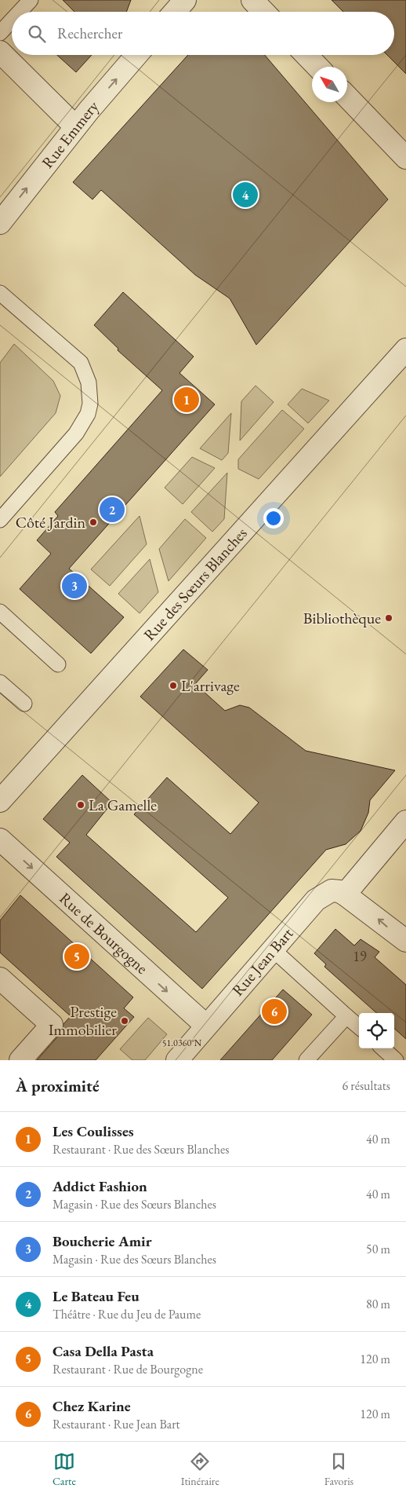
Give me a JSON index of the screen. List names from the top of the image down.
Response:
{
  "streets": {
    "street": [
      "Rue Emmery",
      "Rue des Sœurs Blanches",
      "Rue de Bourgogne",
      "Rue Jean Bart"
    ]
  },
  "crossings": [
    ["Rue de Bourgogne", "Rue Jean Bart"]
  ],
  "one_way": ["Rue Emmery", "Rue de Bourgogne"],
  "places": [
    "Côté Jardin",
    "Bibliothèque",
    "L'arrivage",
    "La Gamelle",
    "Prestige Immobilier"
  ],
  "house_numbers": ["19"],
  "north": "top left",
  "page": {
    "search": "Rechercher",
    "pins": [
      "4",
      "1",
      "2",
      "3",
      "5",
      "6"
    ],
    "heading": ["À proximité", "6 résultats"],
    "list": [
      {
        "mark": "1",
        "name": "Les Coulisses",
        "note": "Restaurant · Rue des Sœurs Blanches",
        "value": "40 m"
      },
      {
        "mark": "2",
        "name": "Addict Fashion",
        "note": "Magasin · Rue des Sœurs Blanches",
        "value": "40 m"
      },
      {
        "mark": "3",
        "name": "Boucherie Amir",
        "note": "Magasin · Rue des Sœurs Blanches",
        "value": "50 m"
      },
      {
        "mark": "4",
        "name": "Le Bateau Feu",
        "note": "Théâtre · Rue du Jeu de Paume",
        "value": "80 m"
      },
      {
        "mark": "5",
        "name": "Casa Della Pasta",
        "note": "Restaurant · Rue de Bourgogne",
        "value": "120 m"
      },
      {
        "mark": "6",
        "name": "Chez Karine",
        "note": "Restaurant · Rue Jean Bart",
        "value": "120 m"
      }
    ],
    "nav": ["Carte", "Itinéraire", "Favoris"]
  },
  "coordinates": ["51.0360°N"]
}
